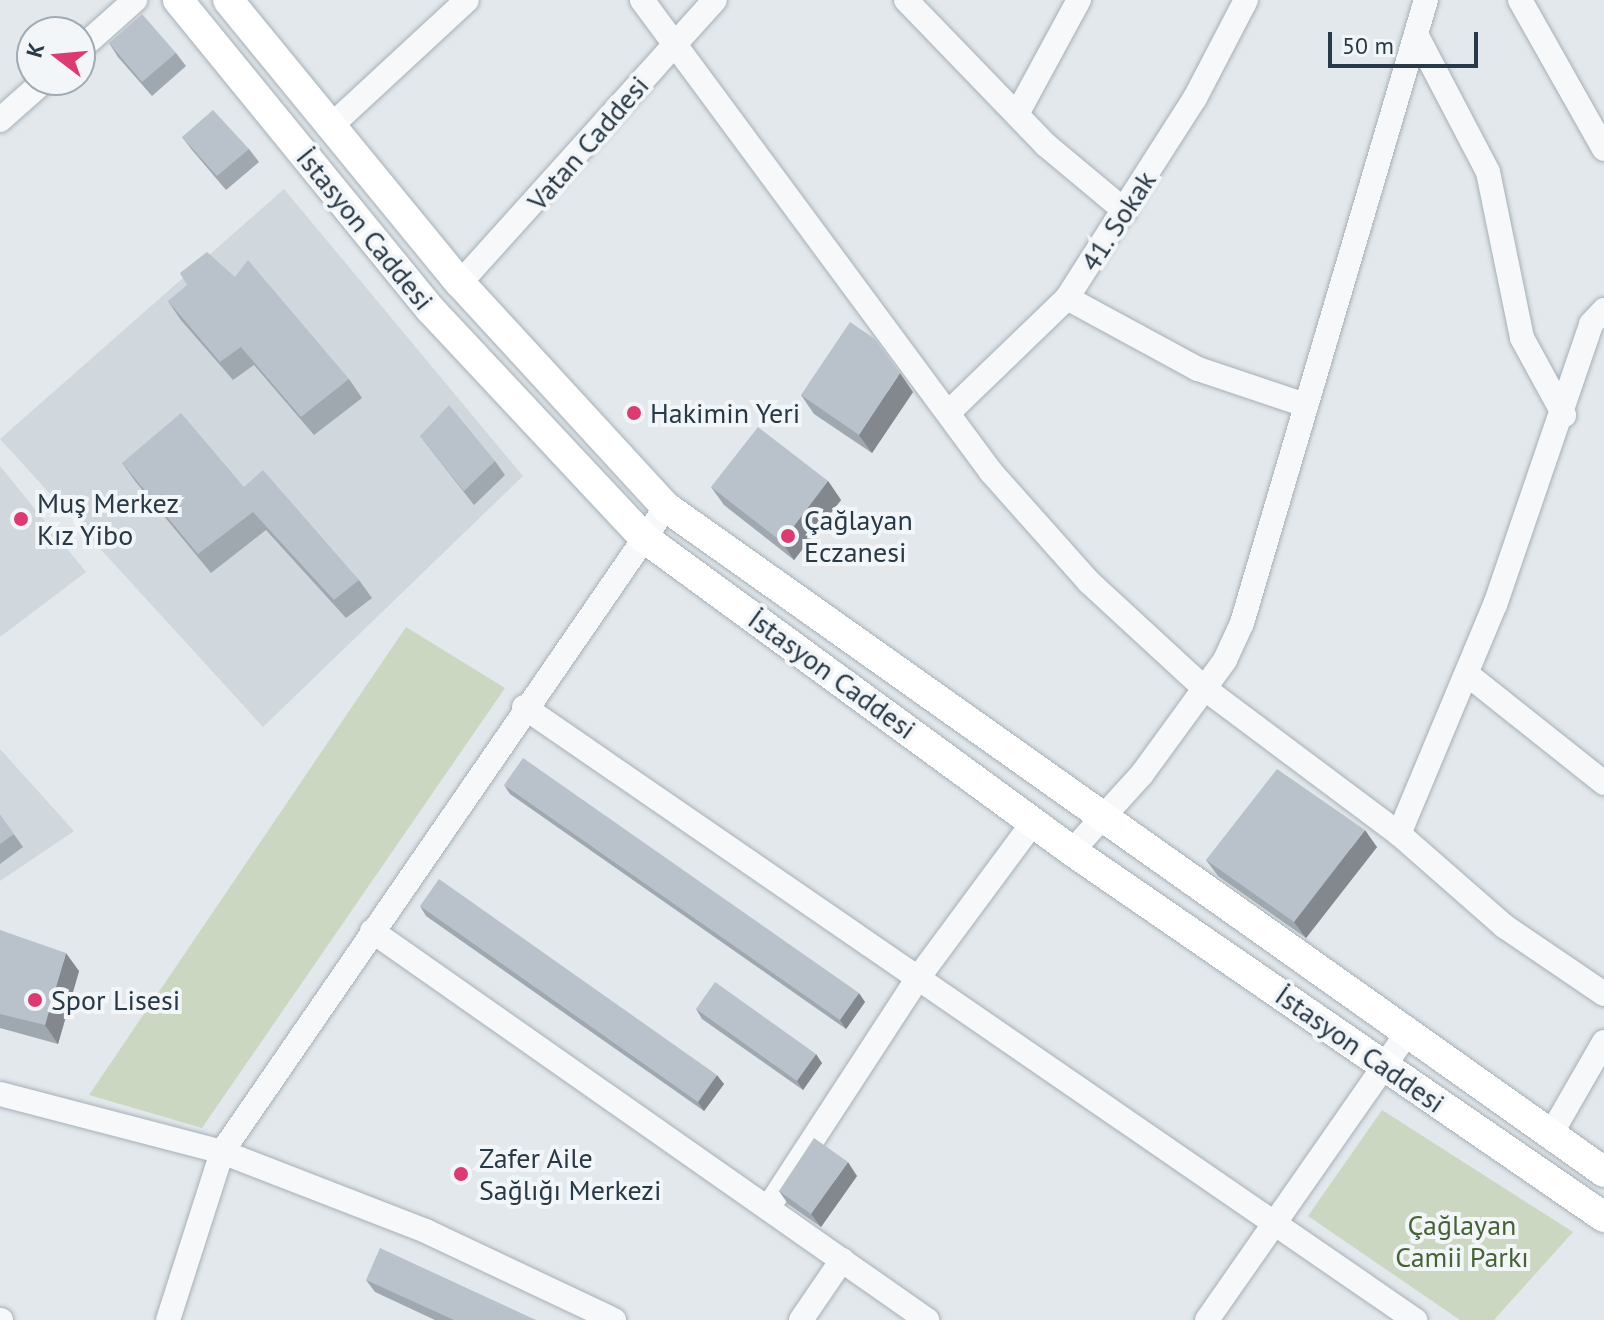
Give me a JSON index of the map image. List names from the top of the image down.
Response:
{
  "streets": {
    "main road": ["İstasyon Caddesi"],
    "street": ["Vatan Caddesi", "41. Sokak"]
  },
  "crossings": [
    ["Vatan Caddesi", "İstasyon Caddesi"]
  ],
  "parks": ["Çağlayan Camii Parkı"],
  "places": [
    "Hakimin Yeri",
    "Muş Merkez Kız Yibo",
    "Çağlayan Eczanesi",
    "Spor Lisesi",
    "Zafer Aile Sağlığı Merkezi"
  ],
  "scale_bar": "50 m",
  "north": "left"
}
